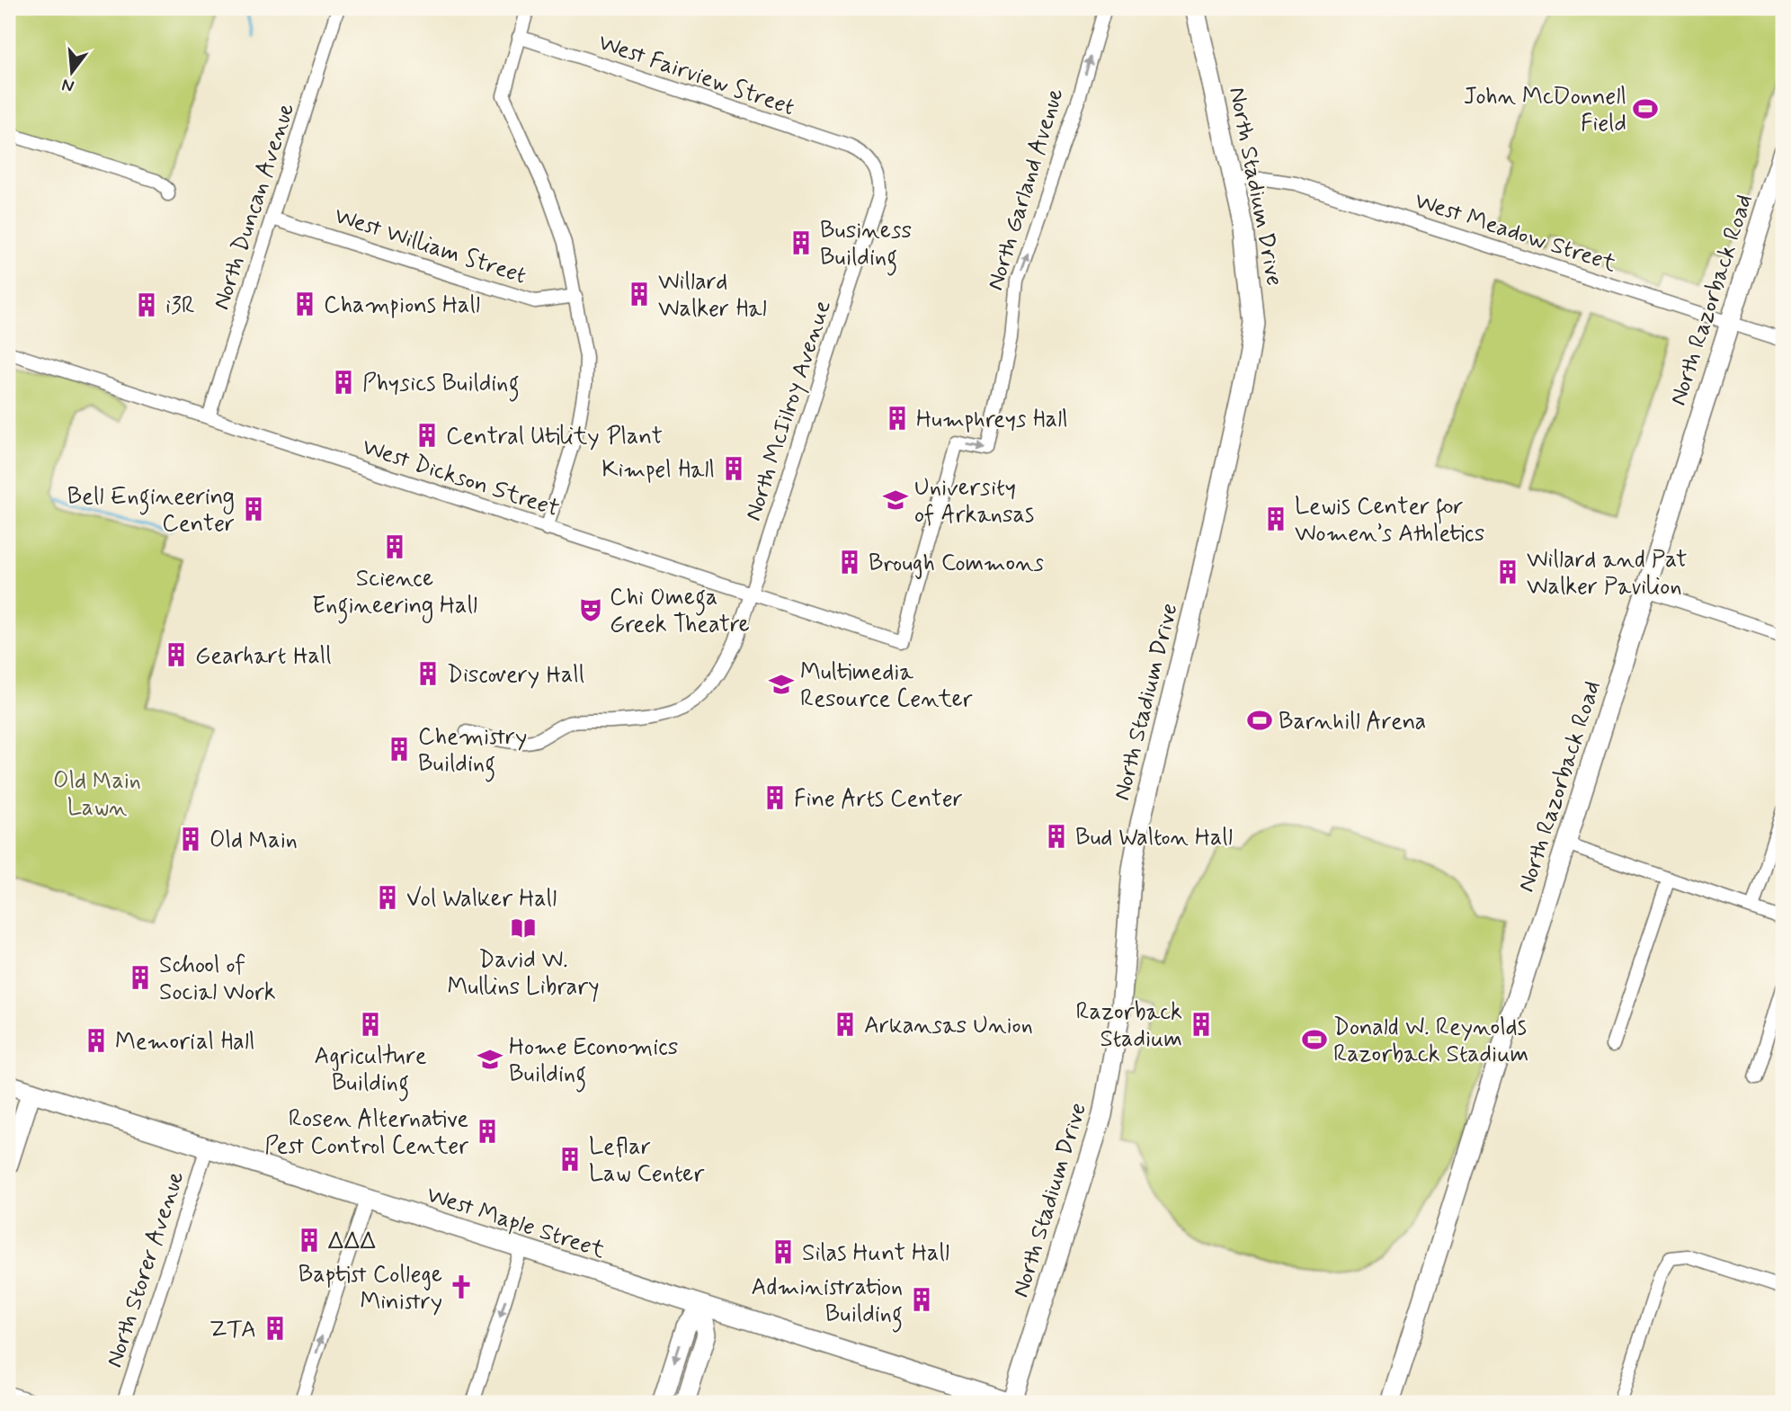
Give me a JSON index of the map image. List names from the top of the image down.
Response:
{
  "streets": {
    "street": [
      "West Fairview Street",
      "North Stadium Drive",
      "North Garland Avenue",
      "North Duncan Avenue",
      "West Meadow Street",
      "West William Street",
      "North Razorback Road",
      "North McIilroy Avenue",
      "West Dickson Street",
      "West Maple Street",
      "North Storer Avenue"
    ]
  },
  "crossings": [
    ["West Fairview Street", "North McIilroy Avenue"],
    ["North Stadium Drive", "West Meadow Street"],
    ["North Stadium Drive", "West Maple Street"],
    ["North Garland Avenue", "West Dickson Street"],
    ["North Duncan Avenue", "West William Street"],
    ["North Duncan Avenue", "West Dickson Street"],
    ["West Meadow Street", "North Razorback Road"],
    ["North McIilroy Avenue", "West Dickson Street"],
    ["West Maple Street", "North Storer Avenue"]
  ],
  "one_way": ["North Garland Avenue"],
  "parks": ["Old Main Lawn"],
  "places": {
    "sports": ["John McDonnell Field", "Barnhill Arena", "Donald W. Reynolds Razorback Stadium"],
    "building": [
      "Business Building",
      "Willard Walker Hal",
      "Champions Hall",
      "i3R",
      "Physics Building",
      "Humphreys Hall",
      "Central Utility Plant",
      "Kimpel Hall",
      "Bell Engineering Center",
      "Lewis Center for Women’s Athletics",
      "Science Engineering Hall",
      "Brough Commons",
      "Willard and Pat Walker Pavilion",
      "Gearhart Hall",
      "Discovery Hall",
      "Chemistry Building",
      "Fine Arts Center",
      "Bud Walton Hall",
      "Old Main",
      "Vol Walker Hall",
      "School of Social Work",
      "Agriculture Building",
      "Arkansas Union",
      "Razorback Stadium",
      "Memorial Hall",
      "Rosen Alternative Pest Control Center",
      "Leflar Law Center",
      "ΔΔΔ",
      "Silas Hunt Hall",
      "Administration Building",
      "ΖΤΑ"
    ],
    "school or university": ["University of Arkansas", "Multimedia Resource Center", "Home Economics Building"],
    "theatre": ["Chi Omega Greek Theatre"],
    "library": ["David W. Mullins Library"],
    "church": ["Baptist College Ministry"]
  },
  "north": "bottom"
}
